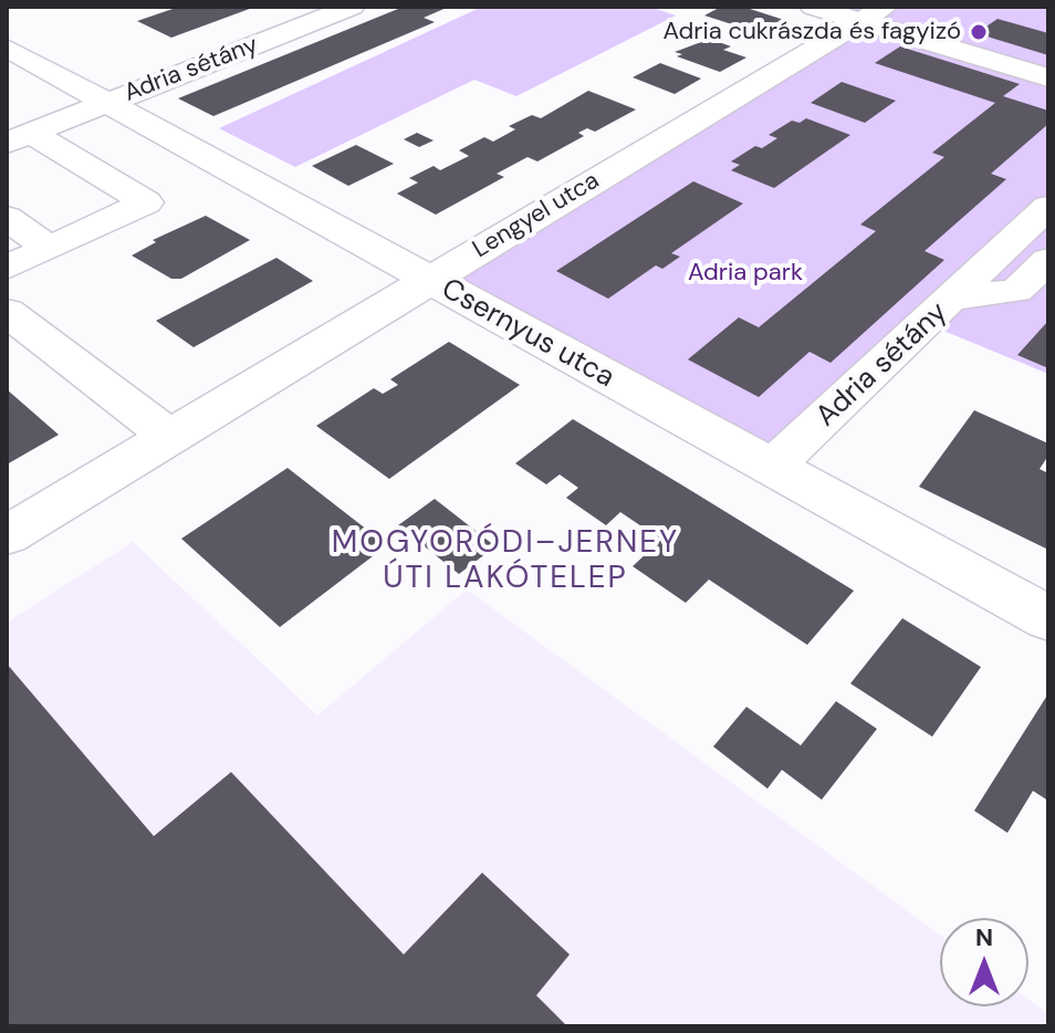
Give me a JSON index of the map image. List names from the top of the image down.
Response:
{
  "streets": {
    "street": ["Adria sétány", "Lengyel utca", "Csernyus utca"]
  },
  "crossings": [
    ["Adria sétány", "Csernyus utca"],
    ["Lengyel utca", "Csernyus utca"]
  ],
  "districts": ["MOGYORÓDI–JERNEY ÚTI LAKÓTELEP"],
  "parks": ["Adria park"],
  "places": ["Adria cukrászda és fagyizó"],
  "north": "top"
}
